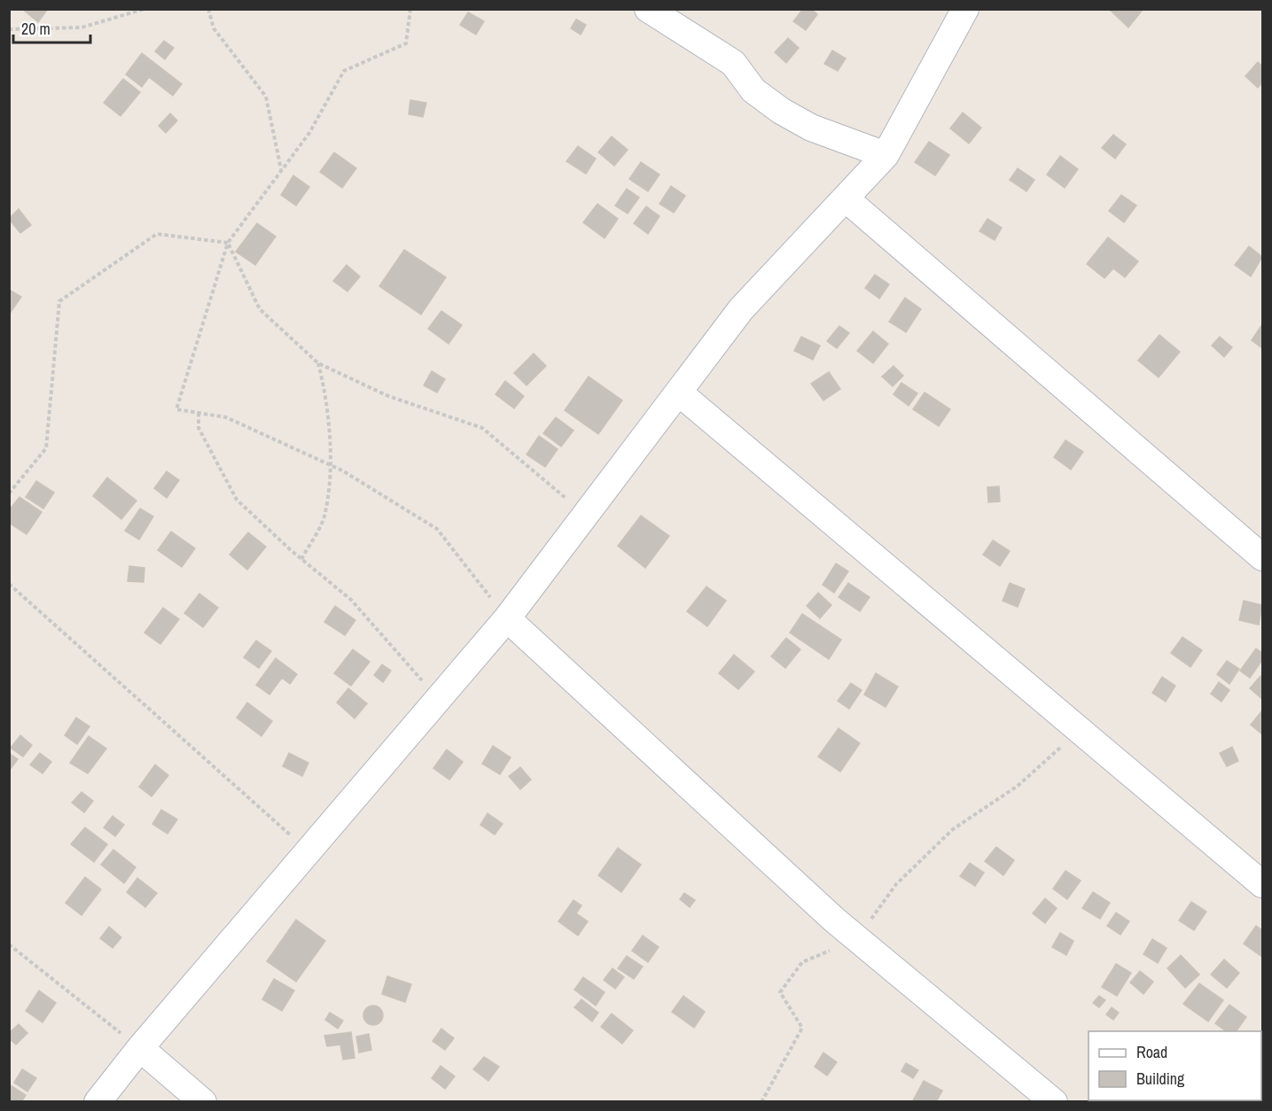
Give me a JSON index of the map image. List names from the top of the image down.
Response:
{
  "legend": ["Road", "Building"],
  "scale_bar": "20 m"
}
